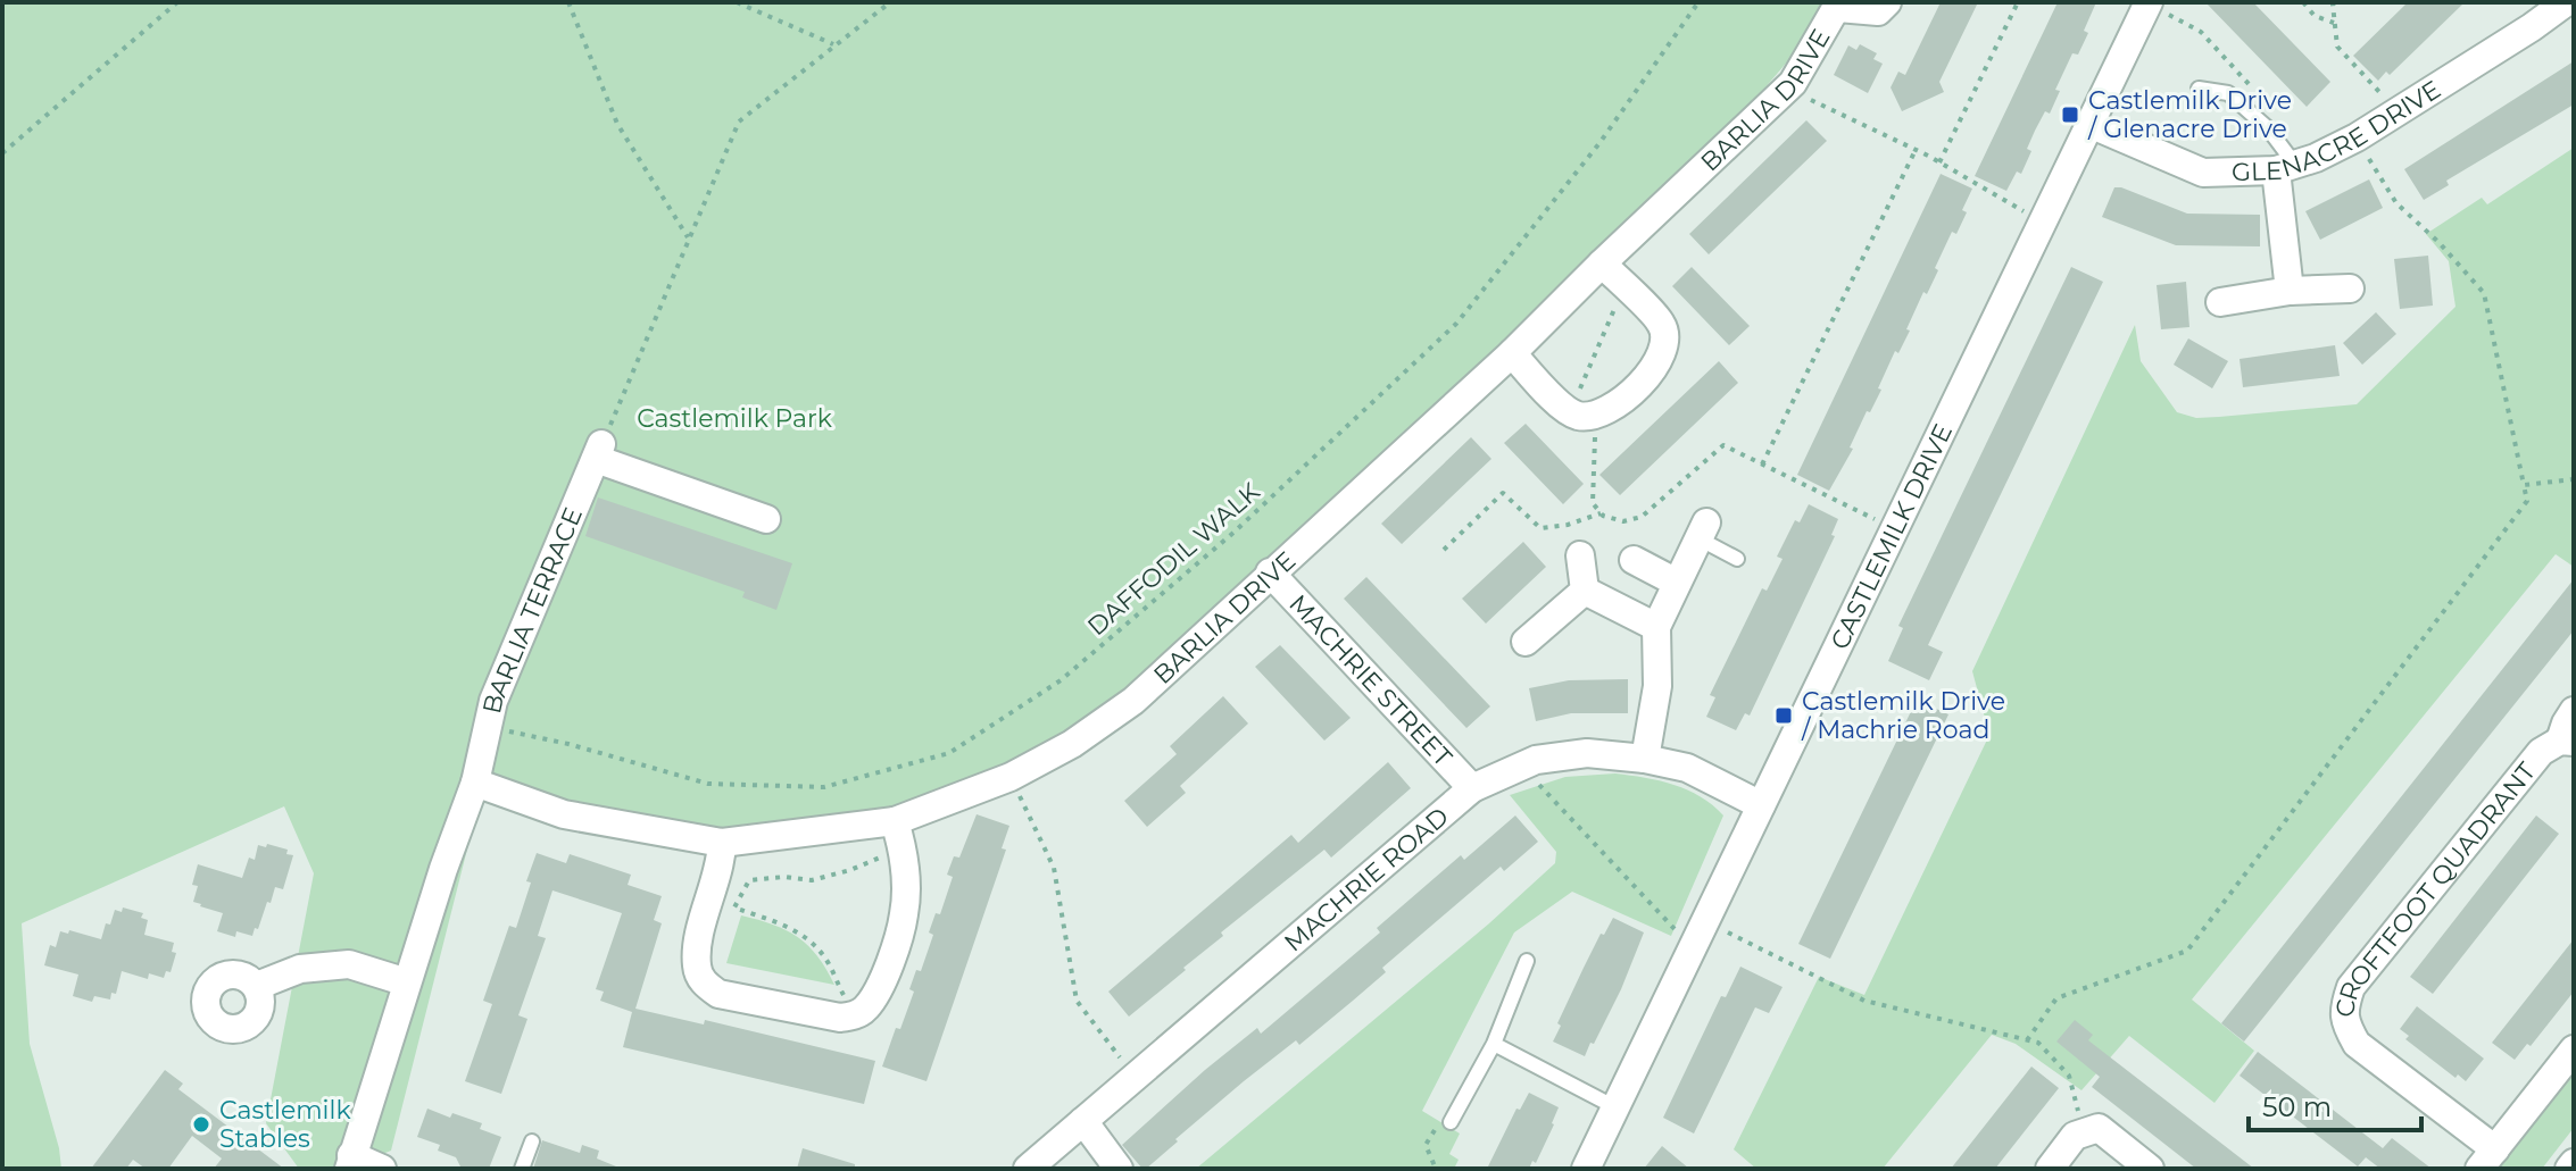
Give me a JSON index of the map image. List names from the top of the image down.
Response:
{
  "streets": {
    "street": [
      "BARLIA DRIVE",
      "GLENACRE DRIVE",
      "CASTLEMILK DRIVE",
      "BARLIA TERRACE",
      "MACHRIE STREET",
      "MACHRIE ROAD",
      "CROFTFOOT QUADRANT"
    ],
    "path": ["DAFFODIL WALK"]
  },
  "crossings": [
    ["BARLIA DRIVE", "BARLIA TERRACE"],
    ["BARLIA DRIVE", "MACHRIE STREET"],
    ["GLENACRE DRIVE", "CASTLEMILK DRIVE"],
    ["CASTLEMILK DRIVE", "MACHRIE ROAD"],
    ["DAFFODIL WALK", "BARLIA TERRACE"],
    ["MACHRIE STREET", "MACHRIE ROAD"]
  ],
  "parks": ["Castlemilk Park"],
  "places": {
    "transit": ["Castlemilk Drive / Glenacre Drive", "Castlemilk Drive / Machrie Road"],
    "other": ["Castlemilk Stables"]
  },
  "scale_bar": "50 m"
}
